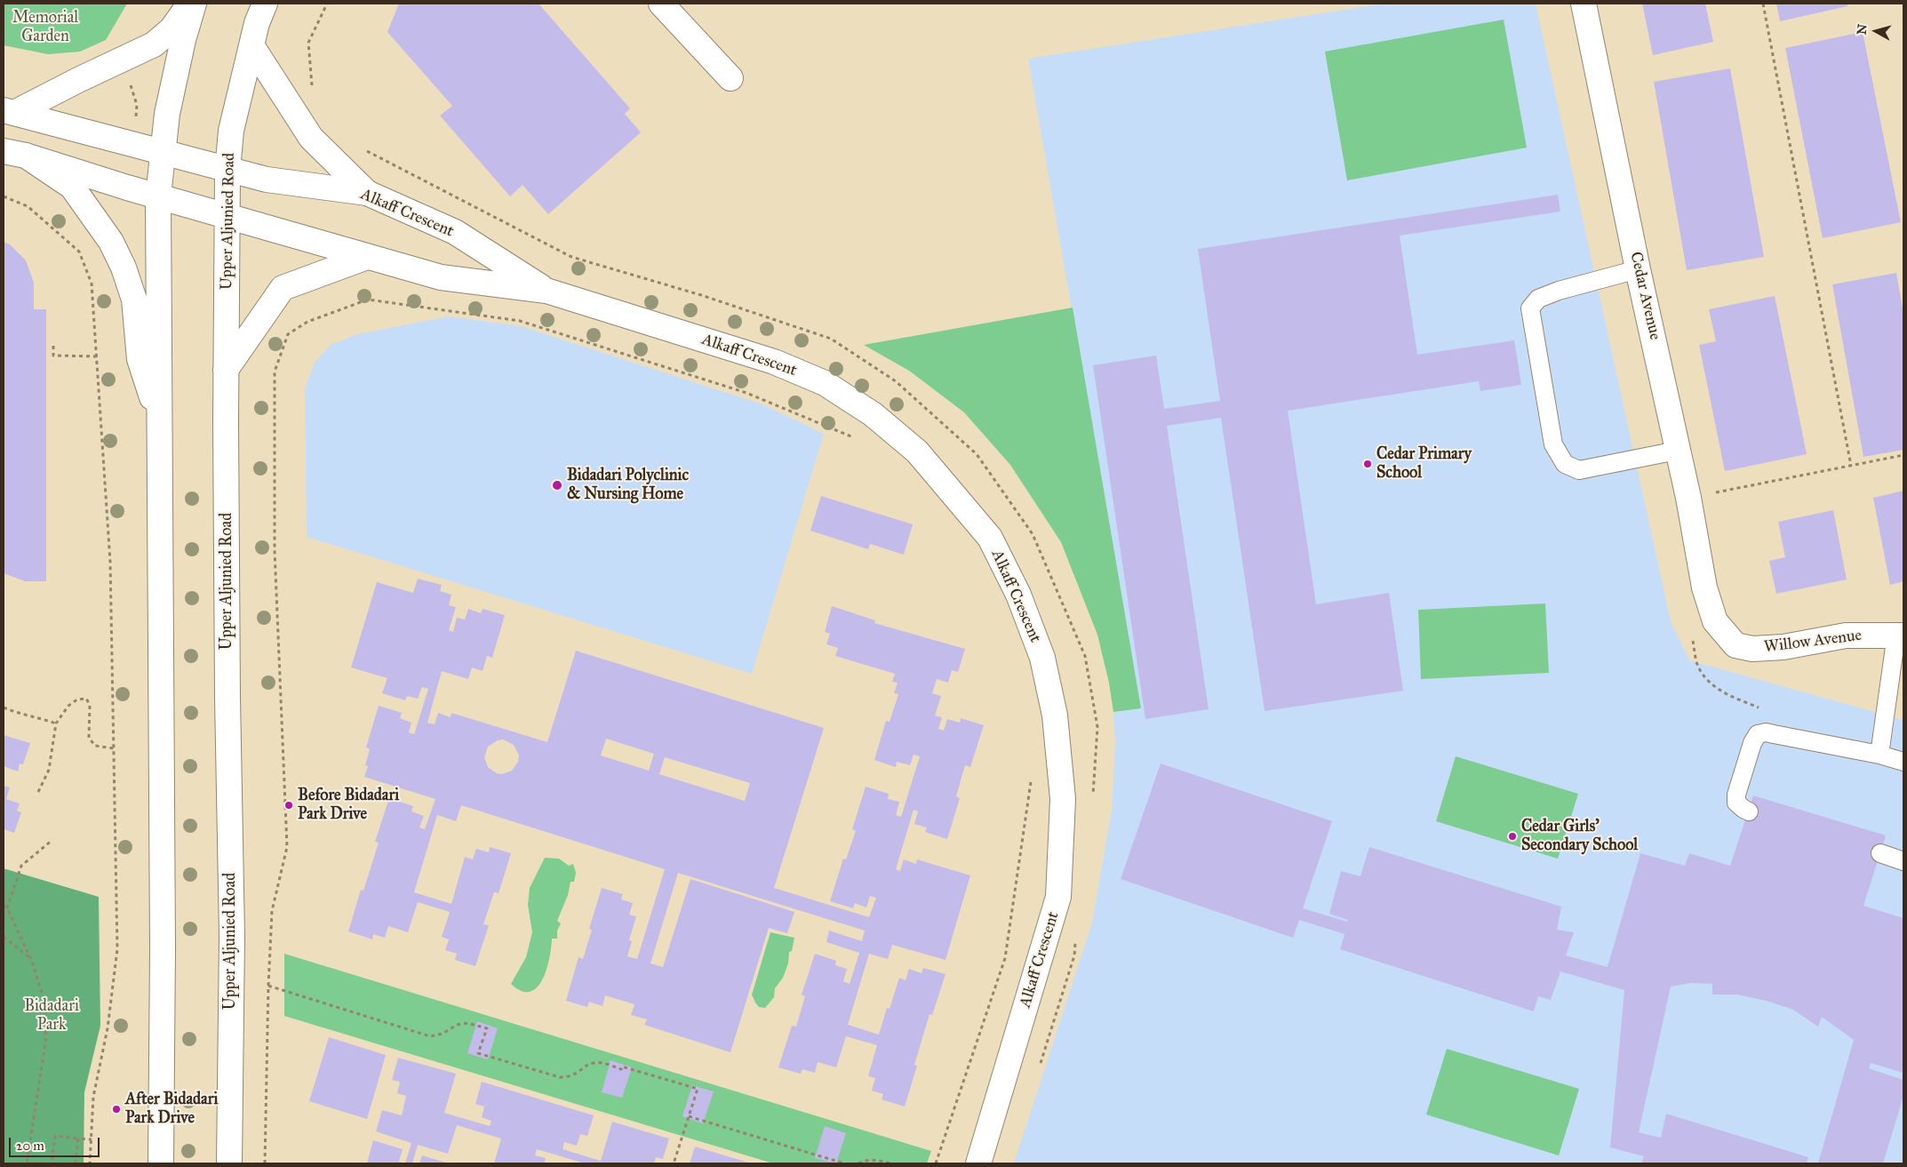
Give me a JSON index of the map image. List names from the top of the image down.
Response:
{
  "streets": {
    "main road": [
      "Alkaff Crescent",
      "Upper Aljunied Road",
      "Cedar Avenue",
      "Willow Avenue"
    ]
  },
  "crossings": [
    ["Alkaff Crescent", "Upper Aljunied Road"],
    ["Cedar Avenue", "Willow Avenue"]
  ],
  "parks": ["Memorial Garden", "Bidadari Park"],
  "places": [
    "Cedar Primary School",
    "Bidadari Polyclinic & Nursing Home",
    "Before Bidadari Park Drive",
    "Cedar Girls' Secondary School",
    "After Bidadari Park Drive"
  ],
  "scale_bar": "20 m",
  "north": "left"
}
